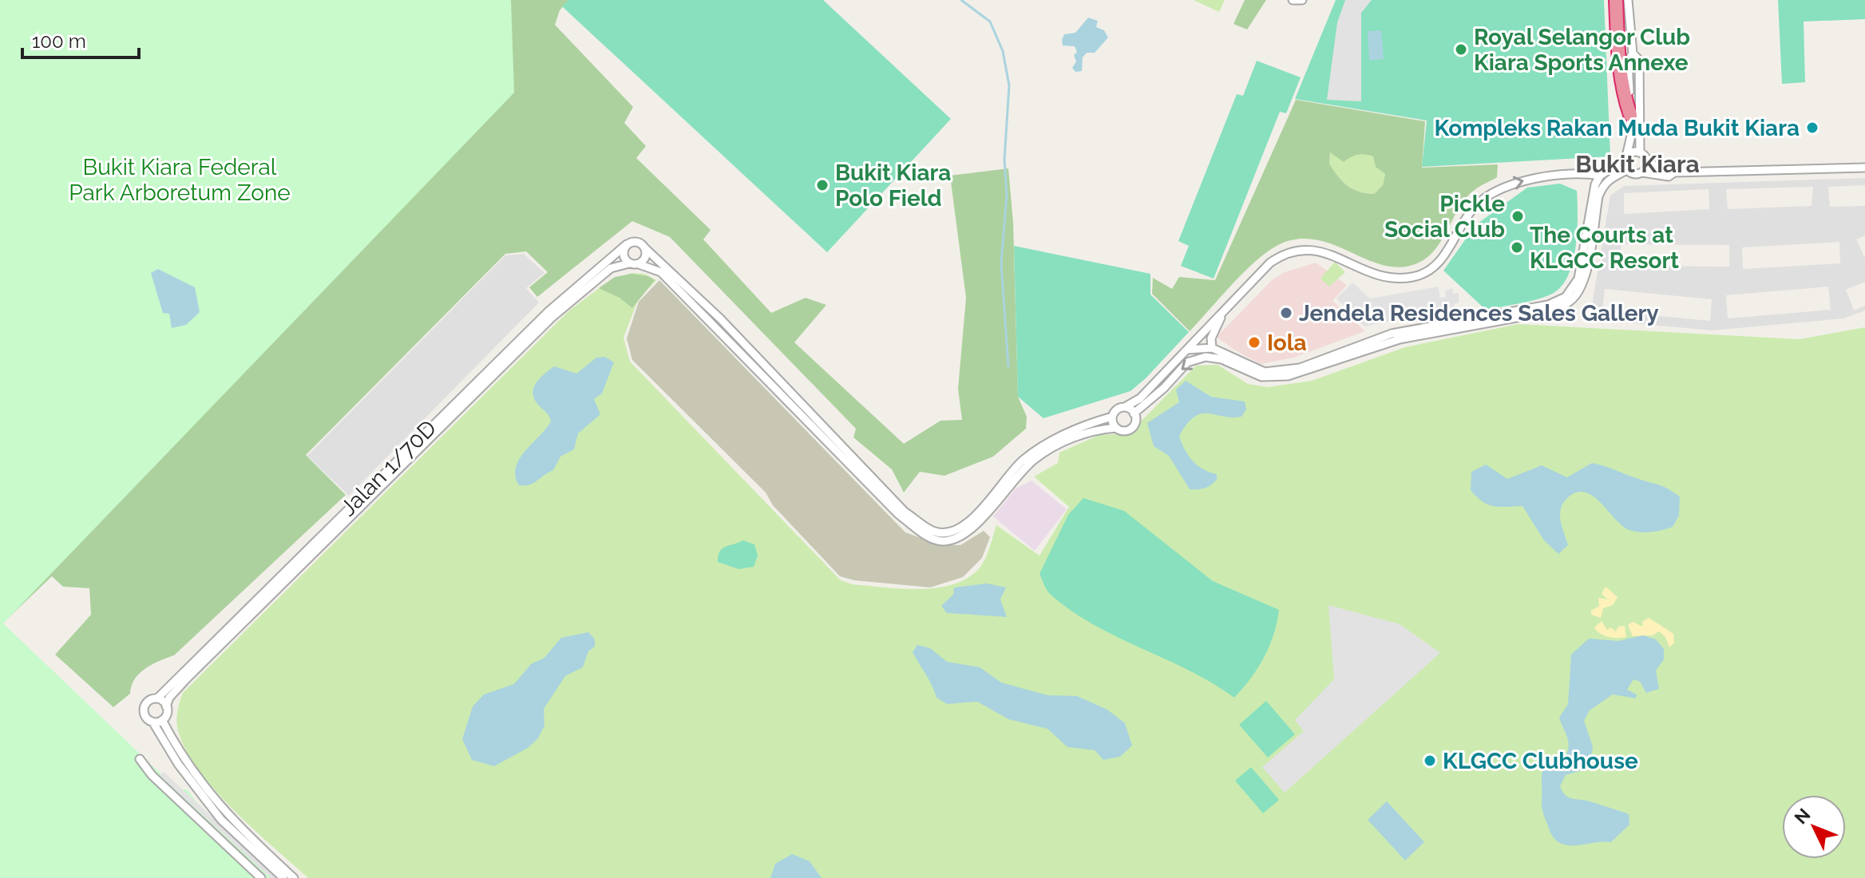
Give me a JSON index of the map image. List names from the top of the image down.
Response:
{
  "streets": {
    "street": ["Jalan 1/70D"]
  },
  "districts": ["Bukit Kiara"],
  "parks": ["Bukit Kiara Federal Park Arboretum Zone"],
  "places": [
    "Royal Selangor Club Kiara Sports Annexe",
    "Kompleks Rakan Muda Bukit Kiara",
    "Bukit Kiara Polo Field",
    "Pickle Social Club",
    "The Courts at KLGCC Resort",
    "Jendela Residences Sales Gallery",
    "Iola",
    "KLGCC Clubhouse"
  ],
  "scale_bar": "100 m",
  "north": "top left"
}
